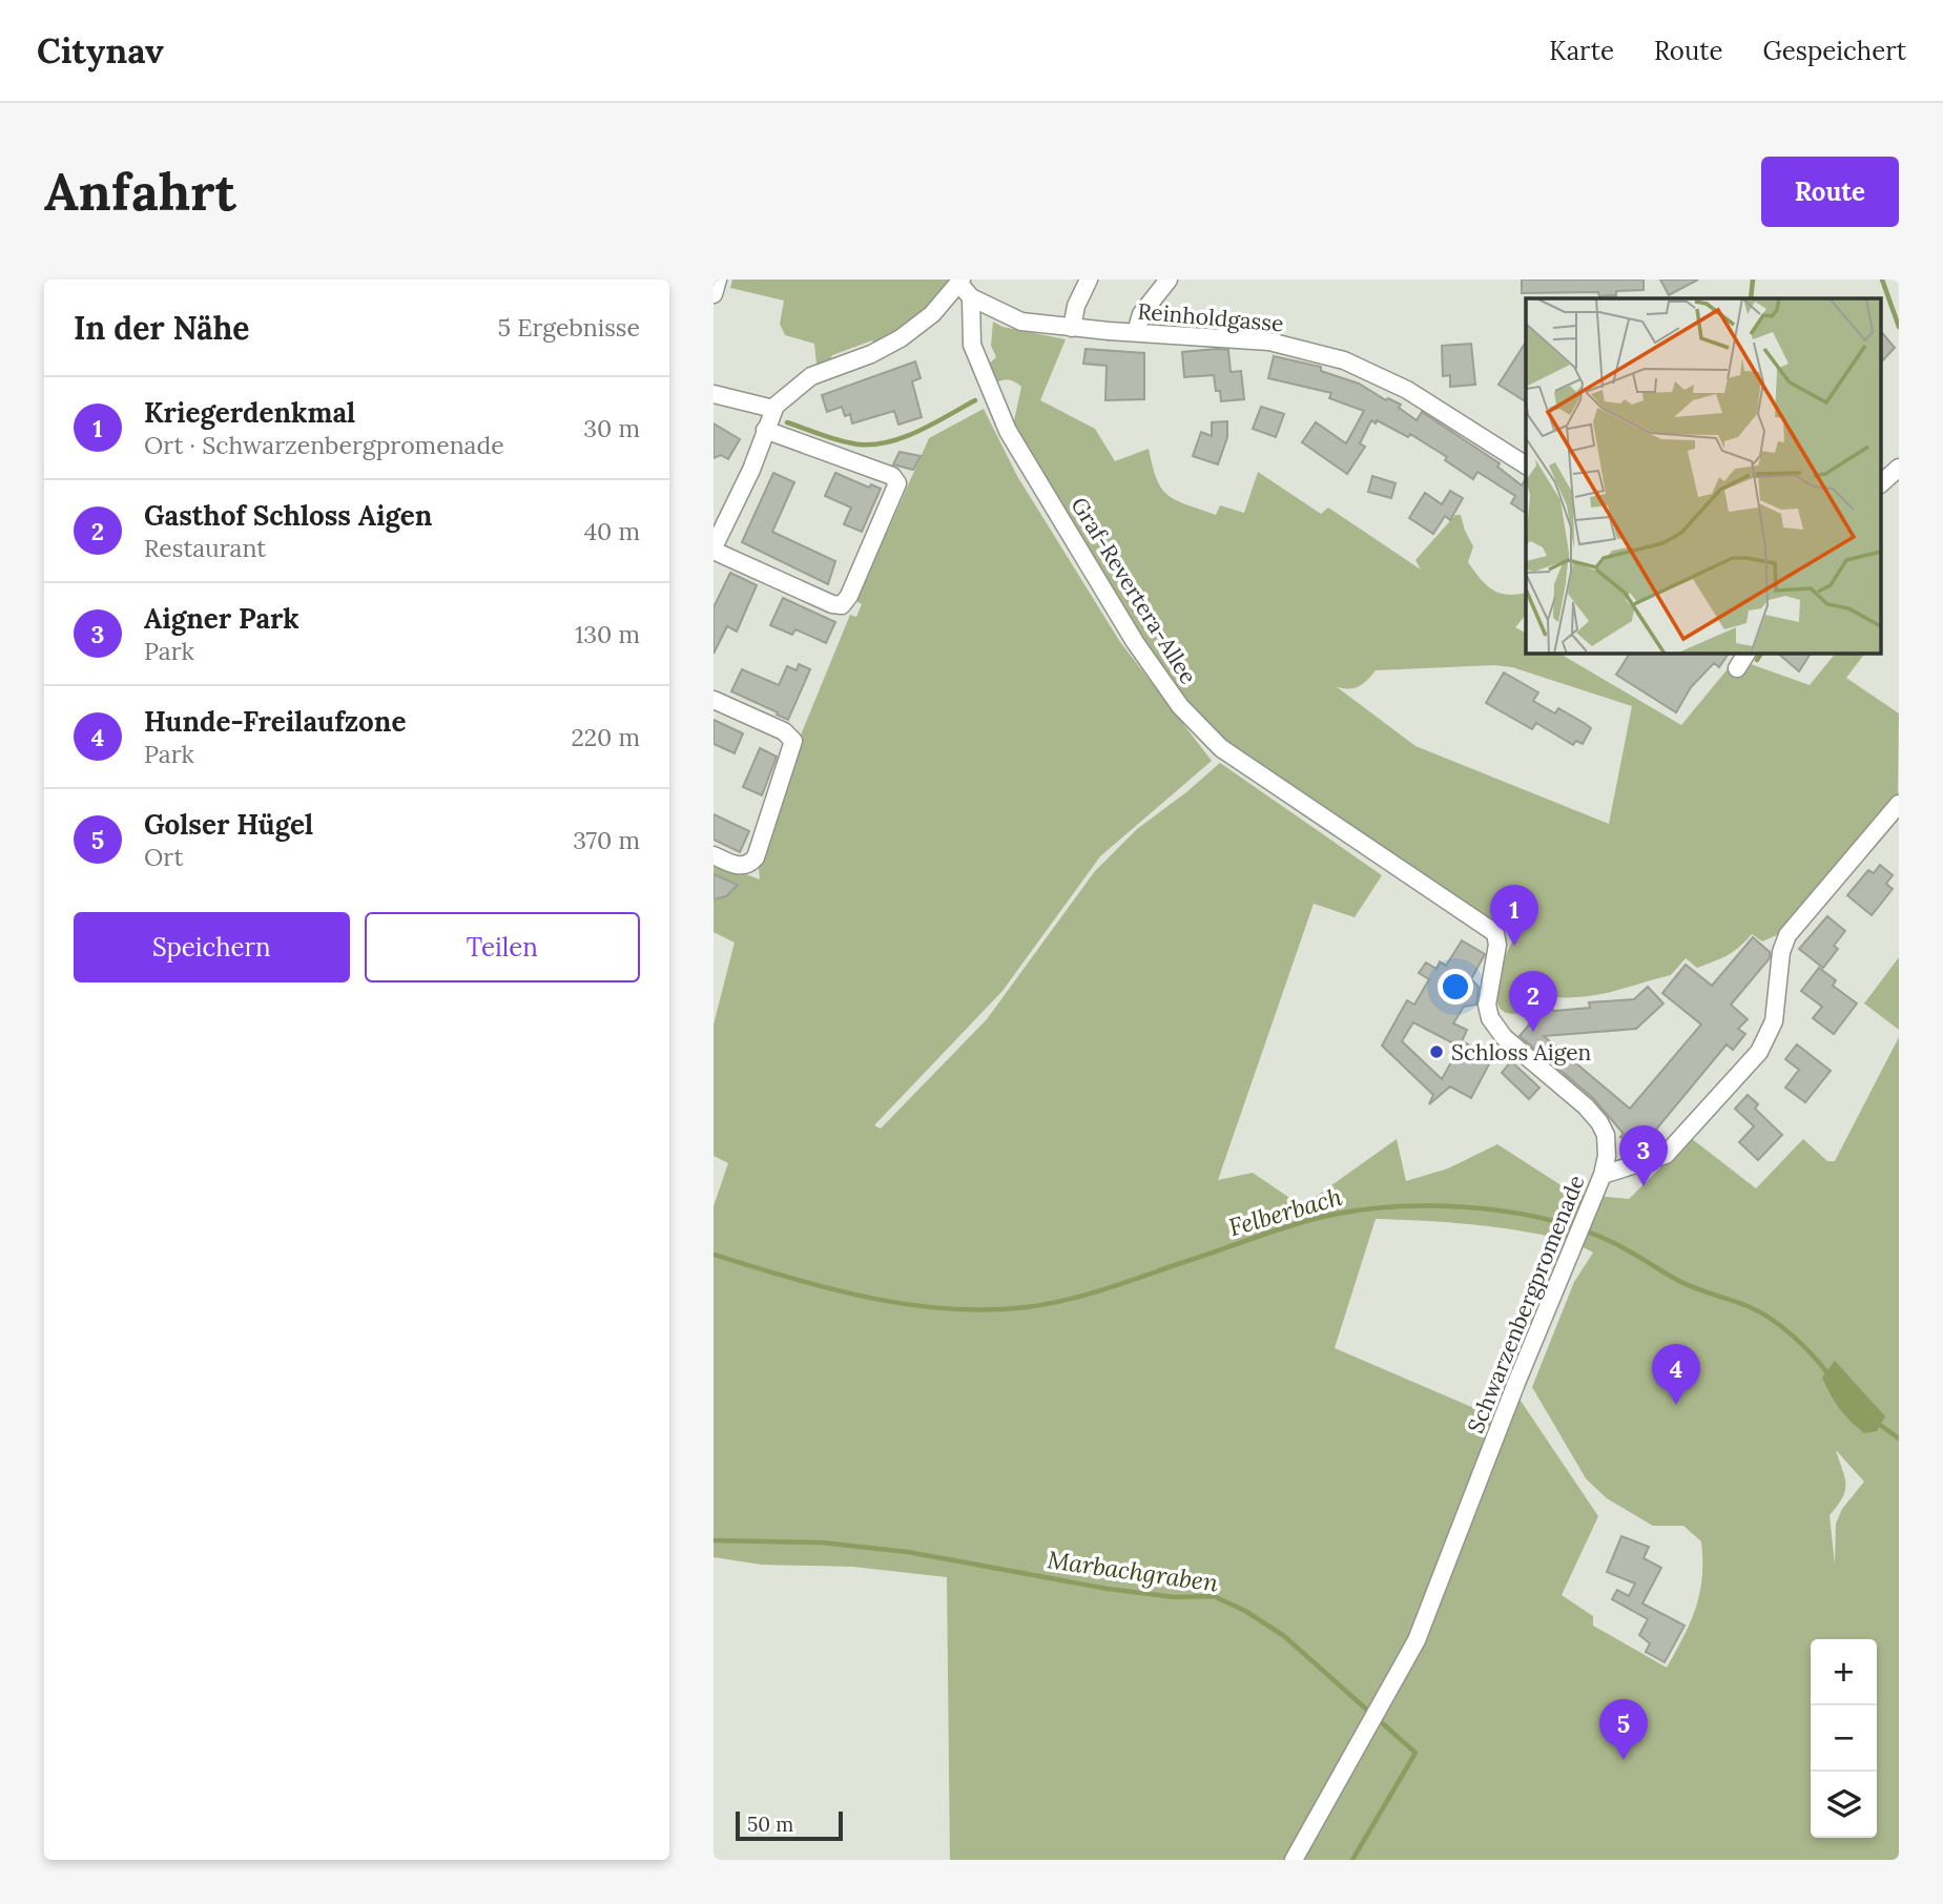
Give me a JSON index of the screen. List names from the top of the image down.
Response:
{
  "streets": {
    "street": ["Reinholdgasse", "Graf-Revertera-Allee", "Schwarzenbergpromenade"]
  },
  "crossings": [
    ["Reinholdgasse", "Graf-Revertera-Allee"],
    ["Graf-Revertera-Allee", "Schwarzenbergpromenade"]
  ],
  "water": ["Felberbach", "Marbachgraben"],
  "places": ["Schloss Aigen"],
  "scale_bar": "50 m",
  "page": {
    "header": "Citynav",
    "nav": ["Karte", "Route", "Gespeichert"],
    "buttons": [
      "Route",
      ["Speichern", "Teilen"]
    ],
    "title": "Anfahrt",
    "heading": ["In der Nähe", "5 Ergebnisse"],
    "list": [
      {
        "mark": "1",
        "name": "Kriegerdenkmal",
        "note": "Ort · Schwarzenbergpromenade",
        "value": "30 m"
      },
      {
        "mark": "2",
        "name": "Gasthof Schloss Aigen",
        "note": "Restaurant",
        "value": "40 m"
      },
      {
        "mark": "3",
        "name": "Aigner Park",
        "note": "Park",
        "value": "130 m"
      },
      {
        "mark": "4",
        "name": "Hunde-Freilaufzone",
        "note": "Park",
        "value": "220 m"
      },
      {
        "mark": "5",
        "name": "Golser Hügel",
        "note": "Ort",
        "value": "370 m"
      }
    ],
    "pins": [
      "1",
      "2",
      "3",
      "4",
      "5"
    ],
    "map_buttons": ["+", "−"],
    "scale": "50 m"
  }
}
